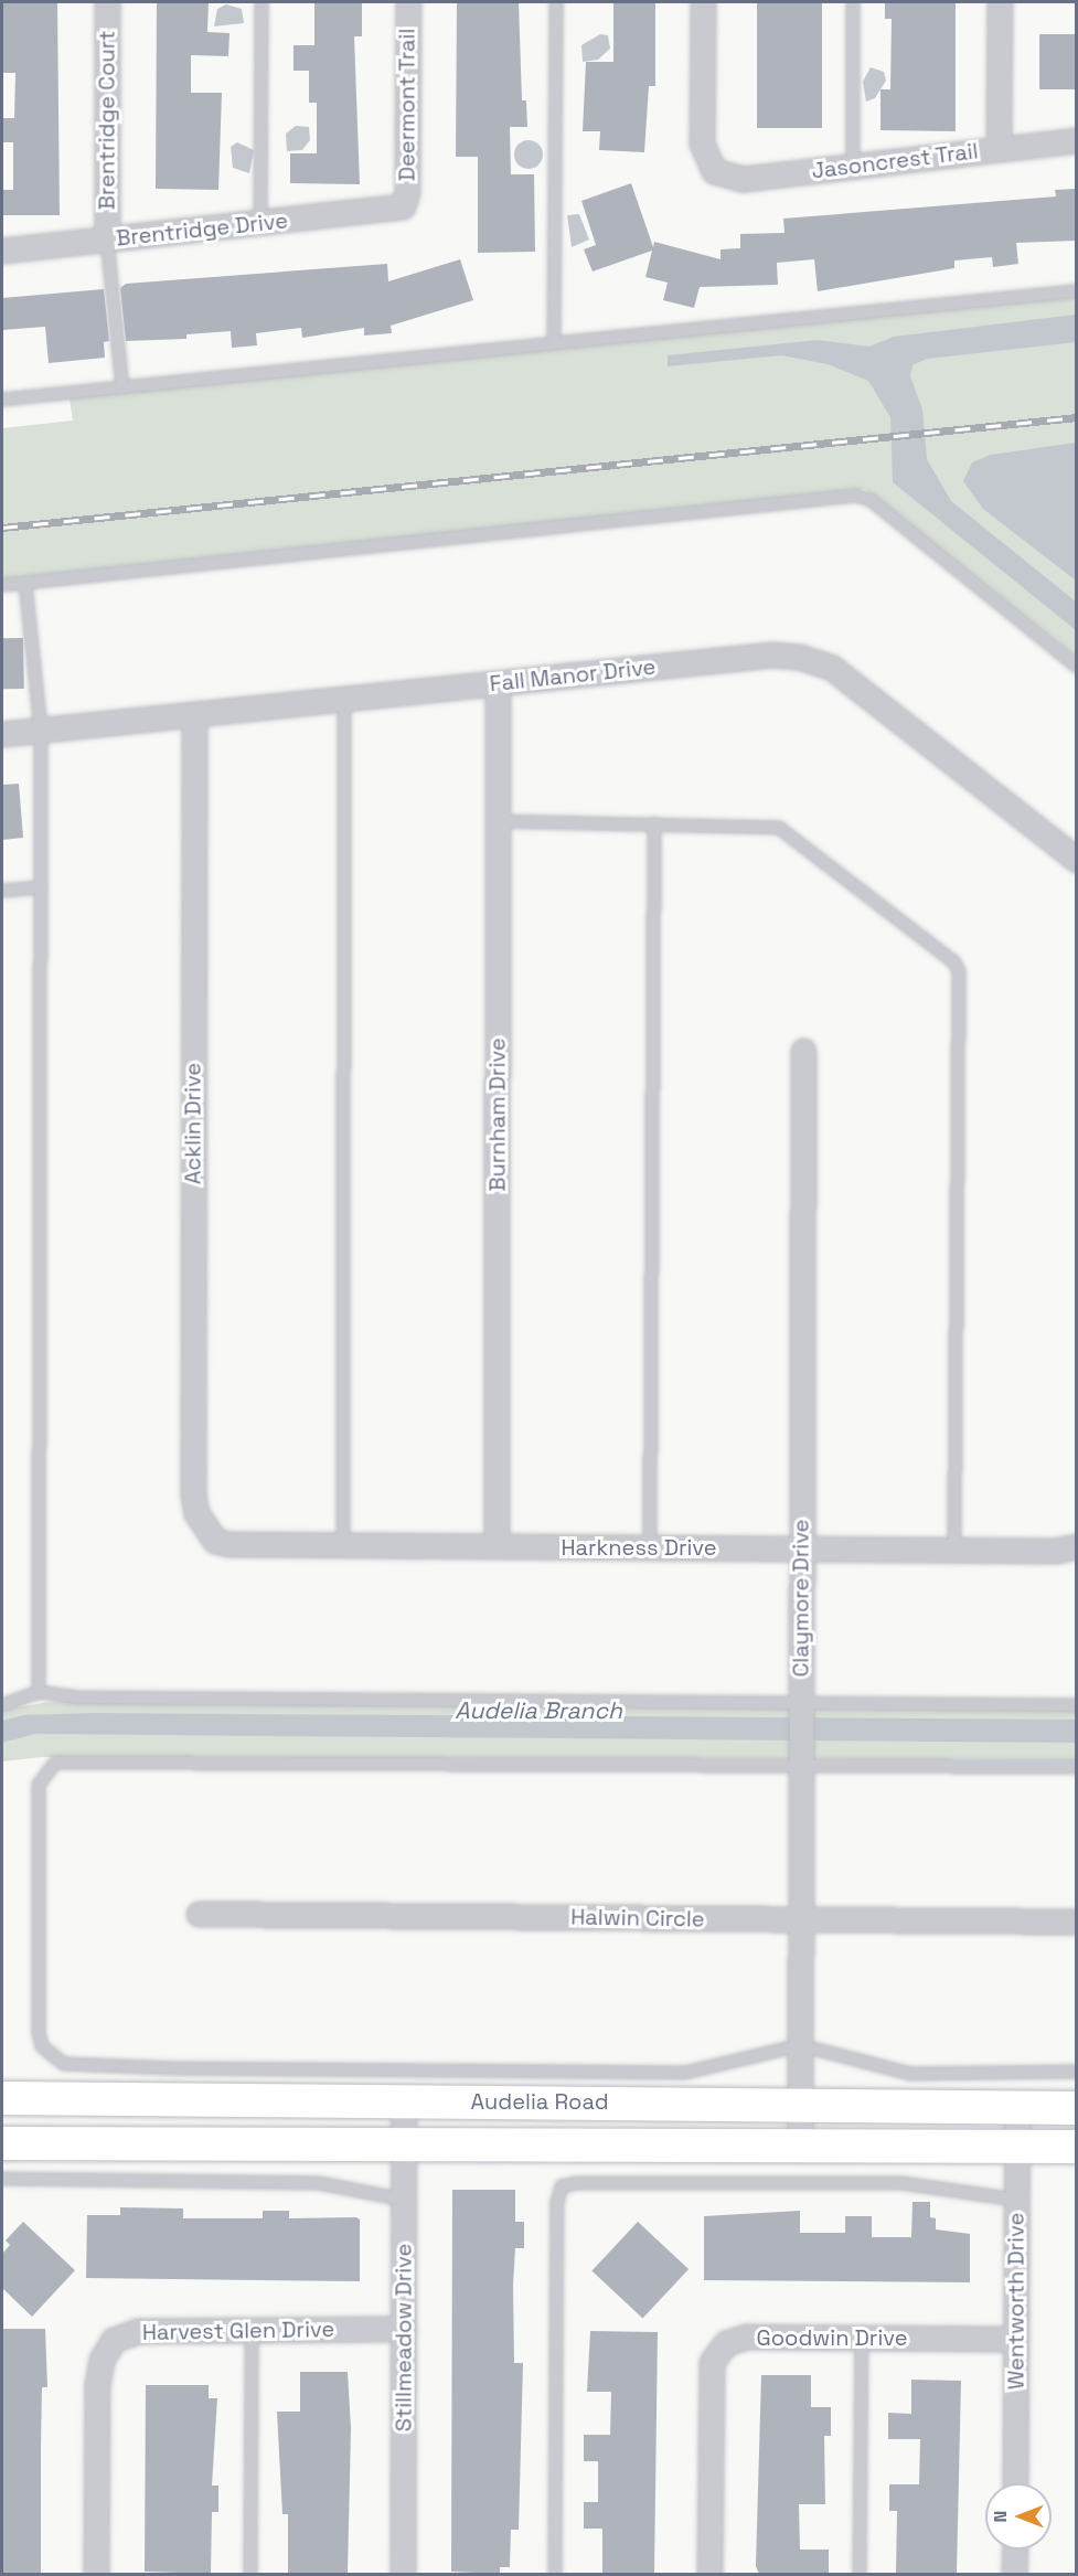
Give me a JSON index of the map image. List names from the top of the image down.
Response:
{
  "streets": {
    "main road": ["Audelia Road"],
    "street": [
      "Deermont Trail",
      "Brentridge Court",
      "Jasoncrest Trail",
      "Brentridge Drive",
      "Fall Manor Drive",
      "Burnham Drive",
      "Acklin Drive",
      "Harkness Drive",
      "Claymore Drive",
      "Halwin Circle",
      "Wentworth Drive",
      "Harvest Glen Drive",
      "Stillmeadow Drive",
      "Goodwin Drive"
    ]
  },
  "crossings": [
    ["Deermont Trail", "Brentridge Drive"],
    ["Brentridge Court", "Brentridge Drive"],
    ["Fall Manor Drive", "Burnham Drive"],
    ["Fall Manor Drive", "Acklin Drive"],
    ["Burnham Drive", "Harkness Drive"],
    ["Acklin Drive", "Harkness Drive"],
    ["Harkness Drive", "Claymore Drive"],
    ["Claymore Drive", "Halwin Circle"],
    ["Claymore Drive", "Audelia Road"],
    ["Audelia Road", "Wentworth Drive"],
    ["Audelia Road", "Stillmeadow Drive"],
    ["Wentworth Drive", "Goodwin Drive"],
    ["Harvest Glen Drive", "Stillmeadow Drive"]
  ],
  "water": ["Audelia Branch"],
  "north": "left"
}
